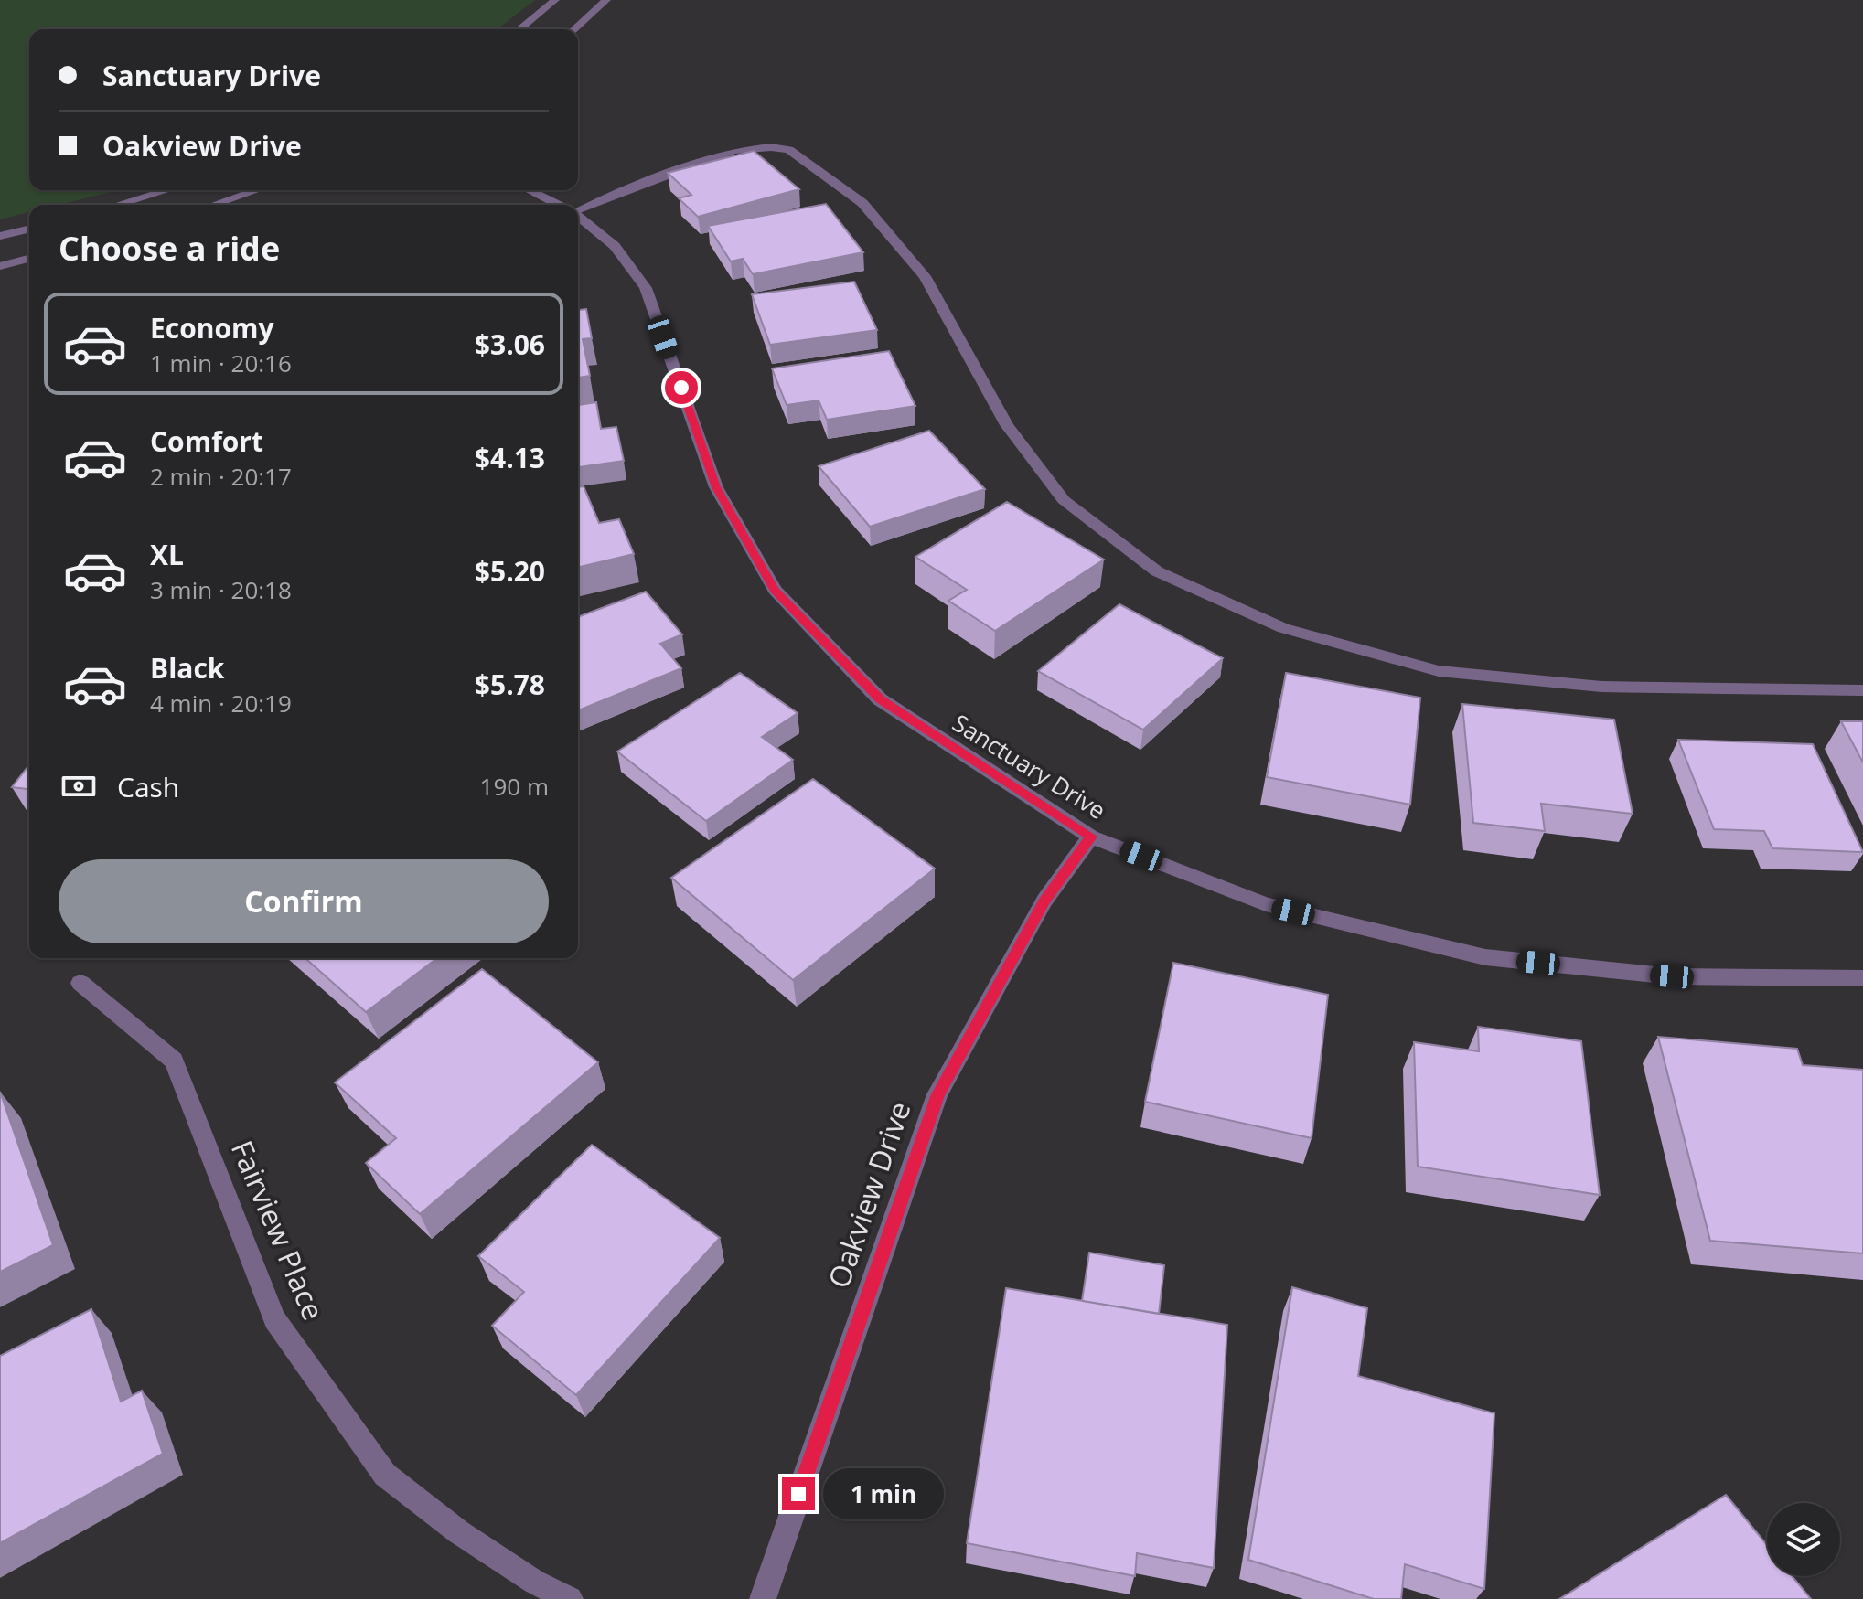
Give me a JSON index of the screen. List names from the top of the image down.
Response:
{
  "streets": {
    "street": ["Sanctuary Drive", "Oakview Drive", "Fairview Place"]
  },
  "crossings": [
    ["Sanctuary Drive", "Oakview Drive"]
  ],
  "page": {
    "banner": ["Sanctuary Drive", "Oakview Drive"],
    "heading": "Choose a ride",
    "list": [
      {
        "name": "Economy",
        "note": "1 min · 20:16",
        "value": "$3.06"
      },
      {
        "name": "Comfort",
        "note": "2 min · 20:17",
        "value": "$4.13"
      },
      {
        "name": "XL",
        "note": "3 min · 20:18",
        "value": "$5.20"
      },
      {
        "name": "Black",
        "note": "4 min · 20:19",
        "value": "$5.78"
      }
    ],
    "pay": ["Cash", "190 m"],
    "buttons": "Confirm",
    "bubble": "1 min"
  }
}
